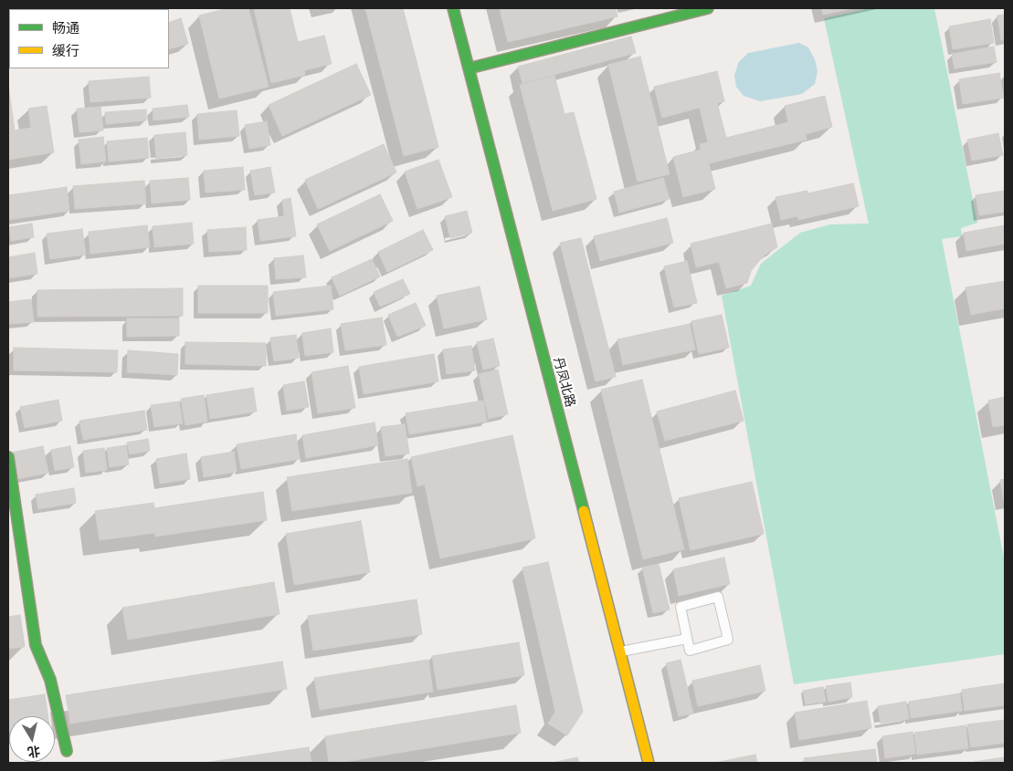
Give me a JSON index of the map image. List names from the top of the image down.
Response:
{
  "streets": {
    "main road": ["丹凤北路"]
  },
  "legend": ["畅通", "缓行"],
  "north": "bottom"
}
